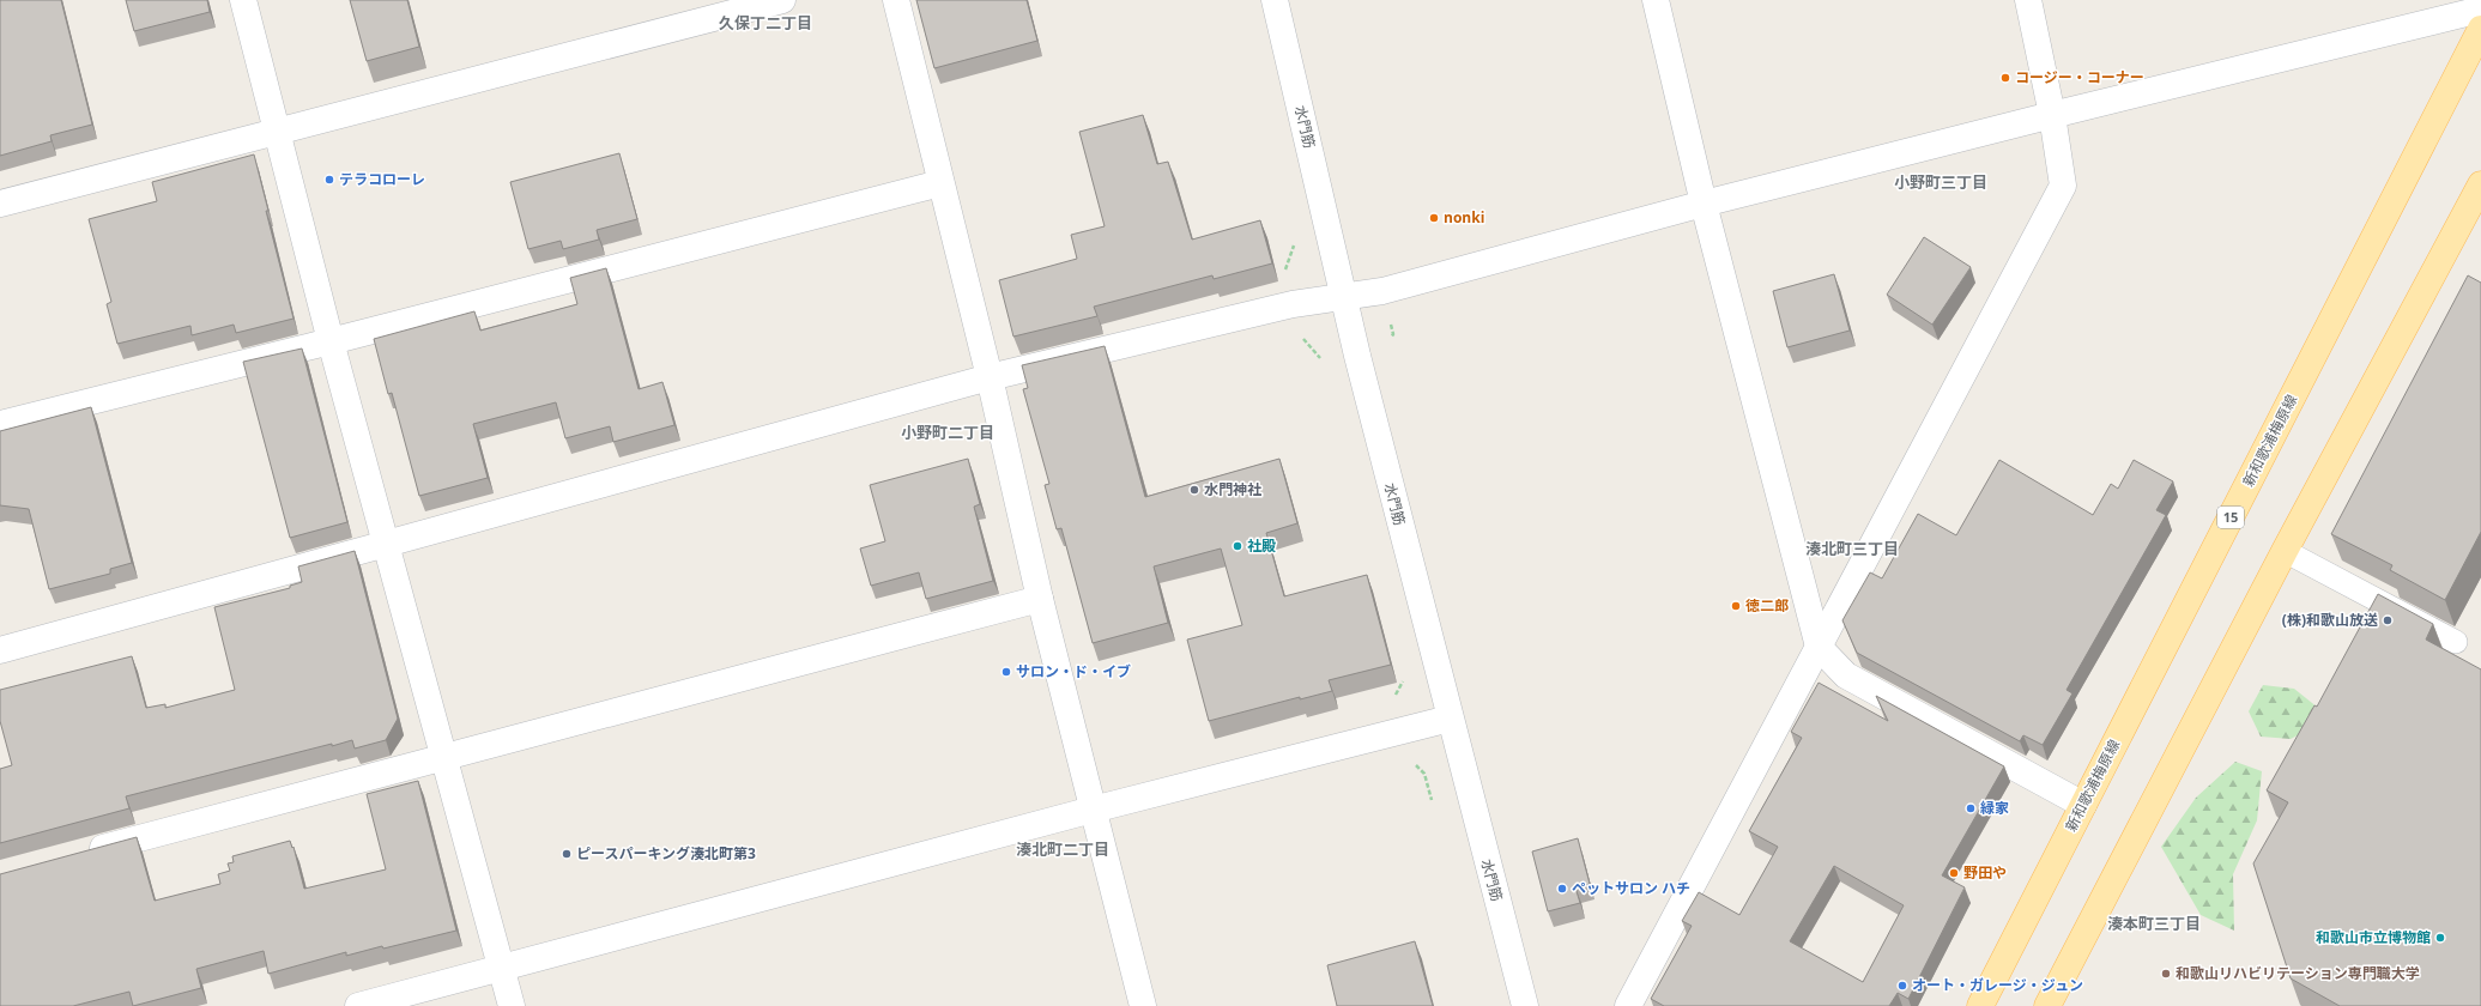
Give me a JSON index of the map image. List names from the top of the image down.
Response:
{
  "streets": {
    "main road": ["新和歌浦梅原線", "15"],
    "street": ["水門筋"]
  },
  "districts": [
    "久保丁二丁目",
    "小野町三丁目",
    "小野町二丁目",
    "湊北町三丁目",
    "湊北町二丁目",
    "湊本町三丁目"
  ],
  "places": [
    "コージー・コーナー",
    "テラコローレ",
    "nonki",
    "水門神社",
    "社殿",
    "徳二郎",
    "(株)和歌山放送",
    "サロン・ド・イブ",
    "緑家",
    "ピースパーキング湊北町第3",
    "野田や",
    "ペットサロン ハチ",
    "和歌山市立博物館",
    "和歌山リハビリテーション専門職大学",
    "オート・ガレージ・ジュン"
  ]
}
